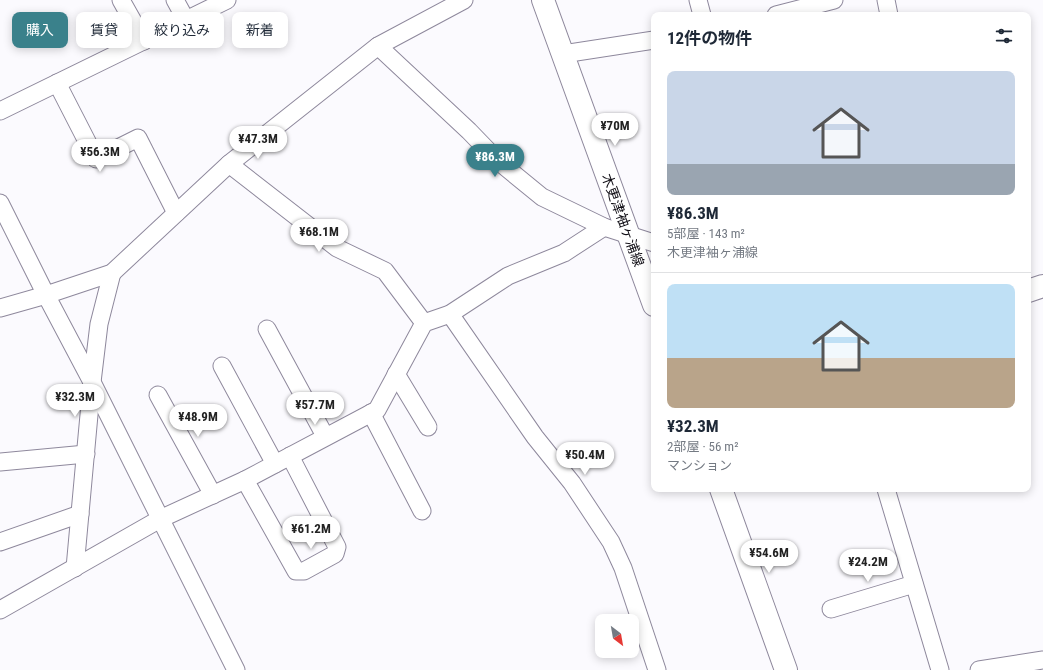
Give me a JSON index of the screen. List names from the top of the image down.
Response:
{
  "streets": {
    "main road": ["木更津袖ヶ浦線"]
  },
  "north": "bottom right",
  "page": {
    "chip": [
      "購入",
      "賃貸",
      "絞り込み",
      "新着"
    ],
    "heading": "12件の物件",
    "list": [
      {
        "name": "¥86.3M",
        "note": "5部屋 · 143 m² · 木更津袖ヶ浦線"
      },
      {
        "name": "¥32.3M",
        "note": "2部屋 · 56 m² · マンション"
      }
    ],
    "price": [
      "¥70M",
      "¥47.3M",
      "¥56.3M",
      "¥86.3M",
      "¥68.1M",
      "¥32.3M",
      "¥57.7M",
      "¥48.9M",
      "¥50.4M",
      "¥61.2M",
      "¥54.6M",
      "¥24.2M"
    ]
  }
}
